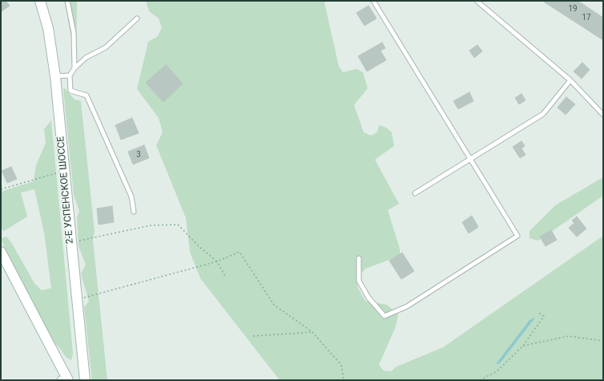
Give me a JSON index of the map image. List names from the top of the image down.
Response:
{
  "streets": {
    "main road": ["2-Е УСПЕНСКОЕ ШОССЕ"]
  },
  "house_numbers": ["19", "17", "3"]
}
